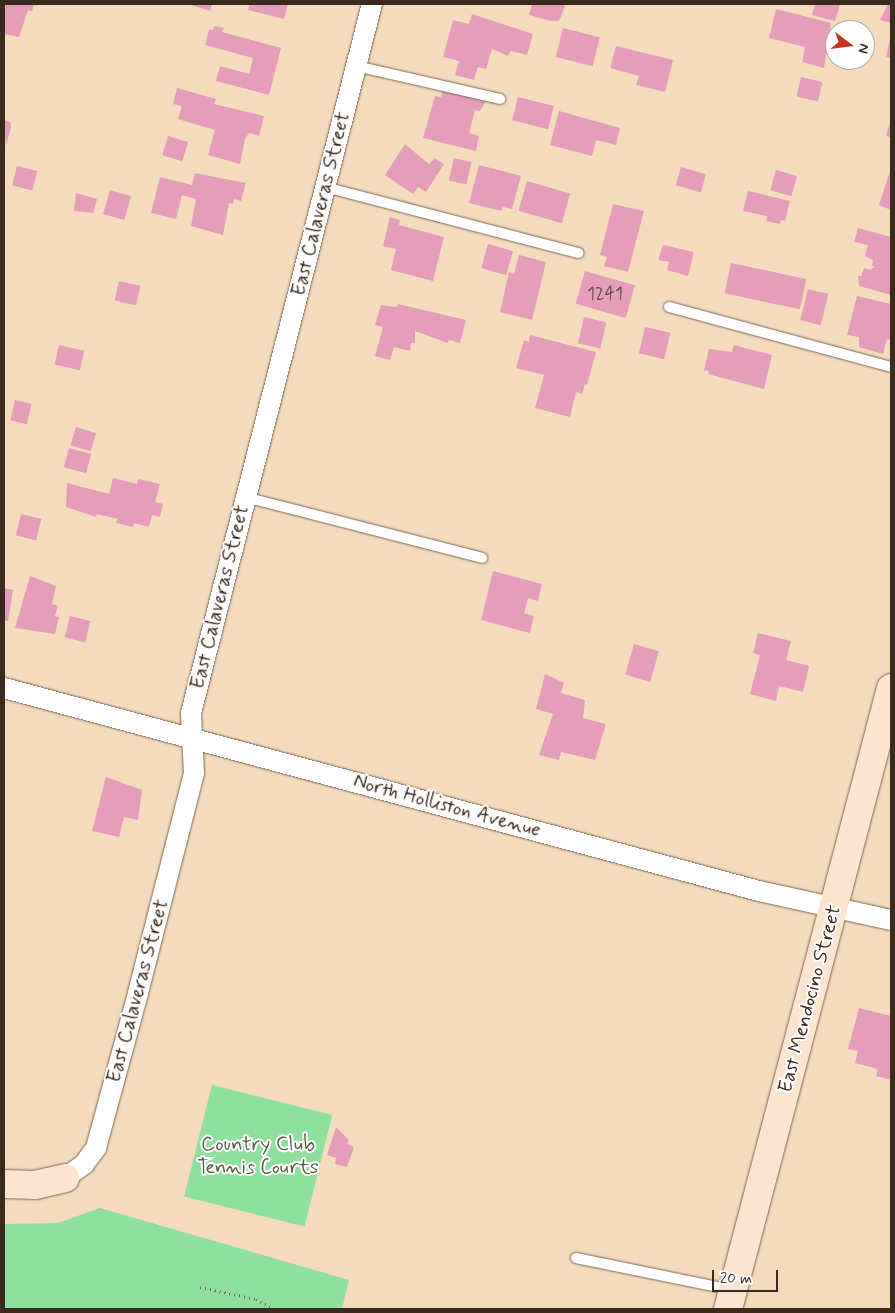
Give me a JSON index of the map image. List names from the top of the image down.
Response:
{
  "streets": {
    "street": ["East Calaveras Street", "North Holliston Avenue", "East Mendocino Street"]
  },
  "crossings": [
    ["East Calaveras Street", "North Holliston Avenue"],
    ["North Holliston Avenue", "East Mendocino Street"]
  ],
  "parks": ["Country Club Tennis Courts"],
  "house_numbers": ["1241"],
  "scale_bar": "20 m",
  "north": "right"
}
